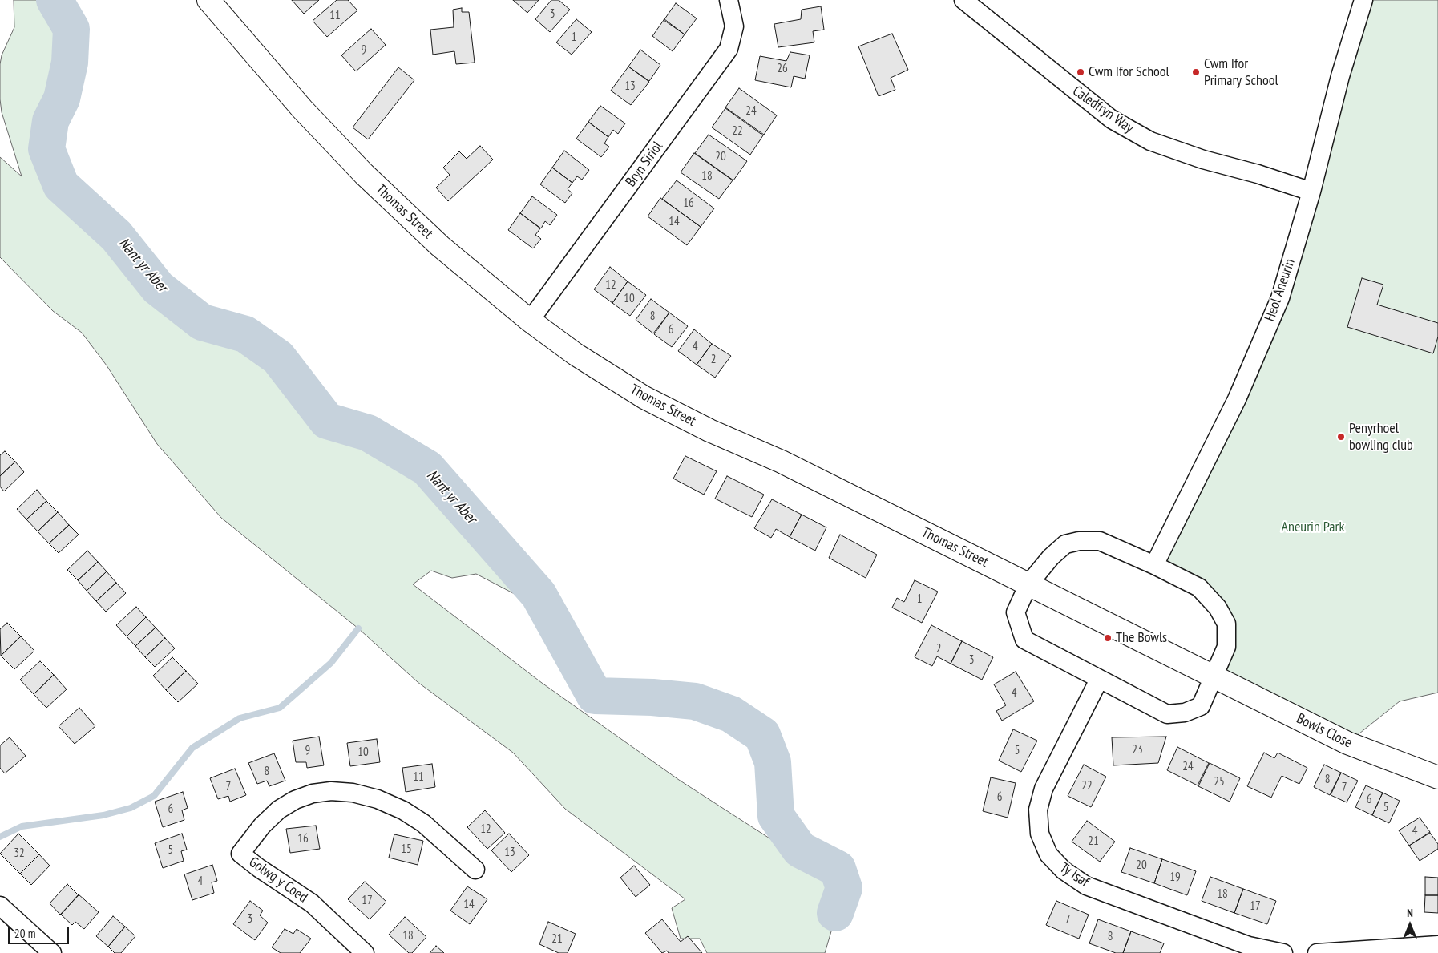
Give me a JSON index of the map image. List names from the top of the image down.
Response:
{
  "streets": {
    "main road": ["Thomas Street", "Bowls Close"],
    "street": [
      "Caledfryn Way",
      "Bryn Siriol",
      "Heol Aneurin",
      "Ty Isaf",
      "Golwg y Coed"
    ]
  },
  "crossings": [
    ["Caledfryn Way", "Heol Aneurin"],
    ["Bryn Siriol", "Thomas Street"],
    ["Thomas Street", "Bowls Close"]
  ],
  "water": ["Nant yr Aber"],
  "parks": ["Aneurin Park"],
  "places": [
    "Cwm Ifor School",
    "Cwm Ifor Primary School",
    "Penyrhoel bowling club",
    "The Bowls"
  ],
  "house_numbers": [
    "3",
    "11",
    "1",
    "9",
    "26",
    "13",
    "24",
    "22",
    "20",
    "18",
    "16",
    "14",
    "12",
    "10",
    "8",
    "6",
    "4",
    "2",
    "1",
    "2",
    "3",
    "4",
    "23",
    "9",
    "5",
    "10",
    "24",
    "8",
    "11",
    "8",
    "25",
    "22",
    "7",
    "7",
    "6",
    "6",
    "5",
    "6",
    "12",
    "4",
    "16",
    "21",
    "15",
    "5",
    "13",
    "32",
    "20",
    "19",
    "4",
    "18",
    "17",
    "14",
    "17",
    "3",
    "7",
    "18",
    "8",
    "21"
  ],
  "scale_bar": "20 m",
  "north": "top"
}
